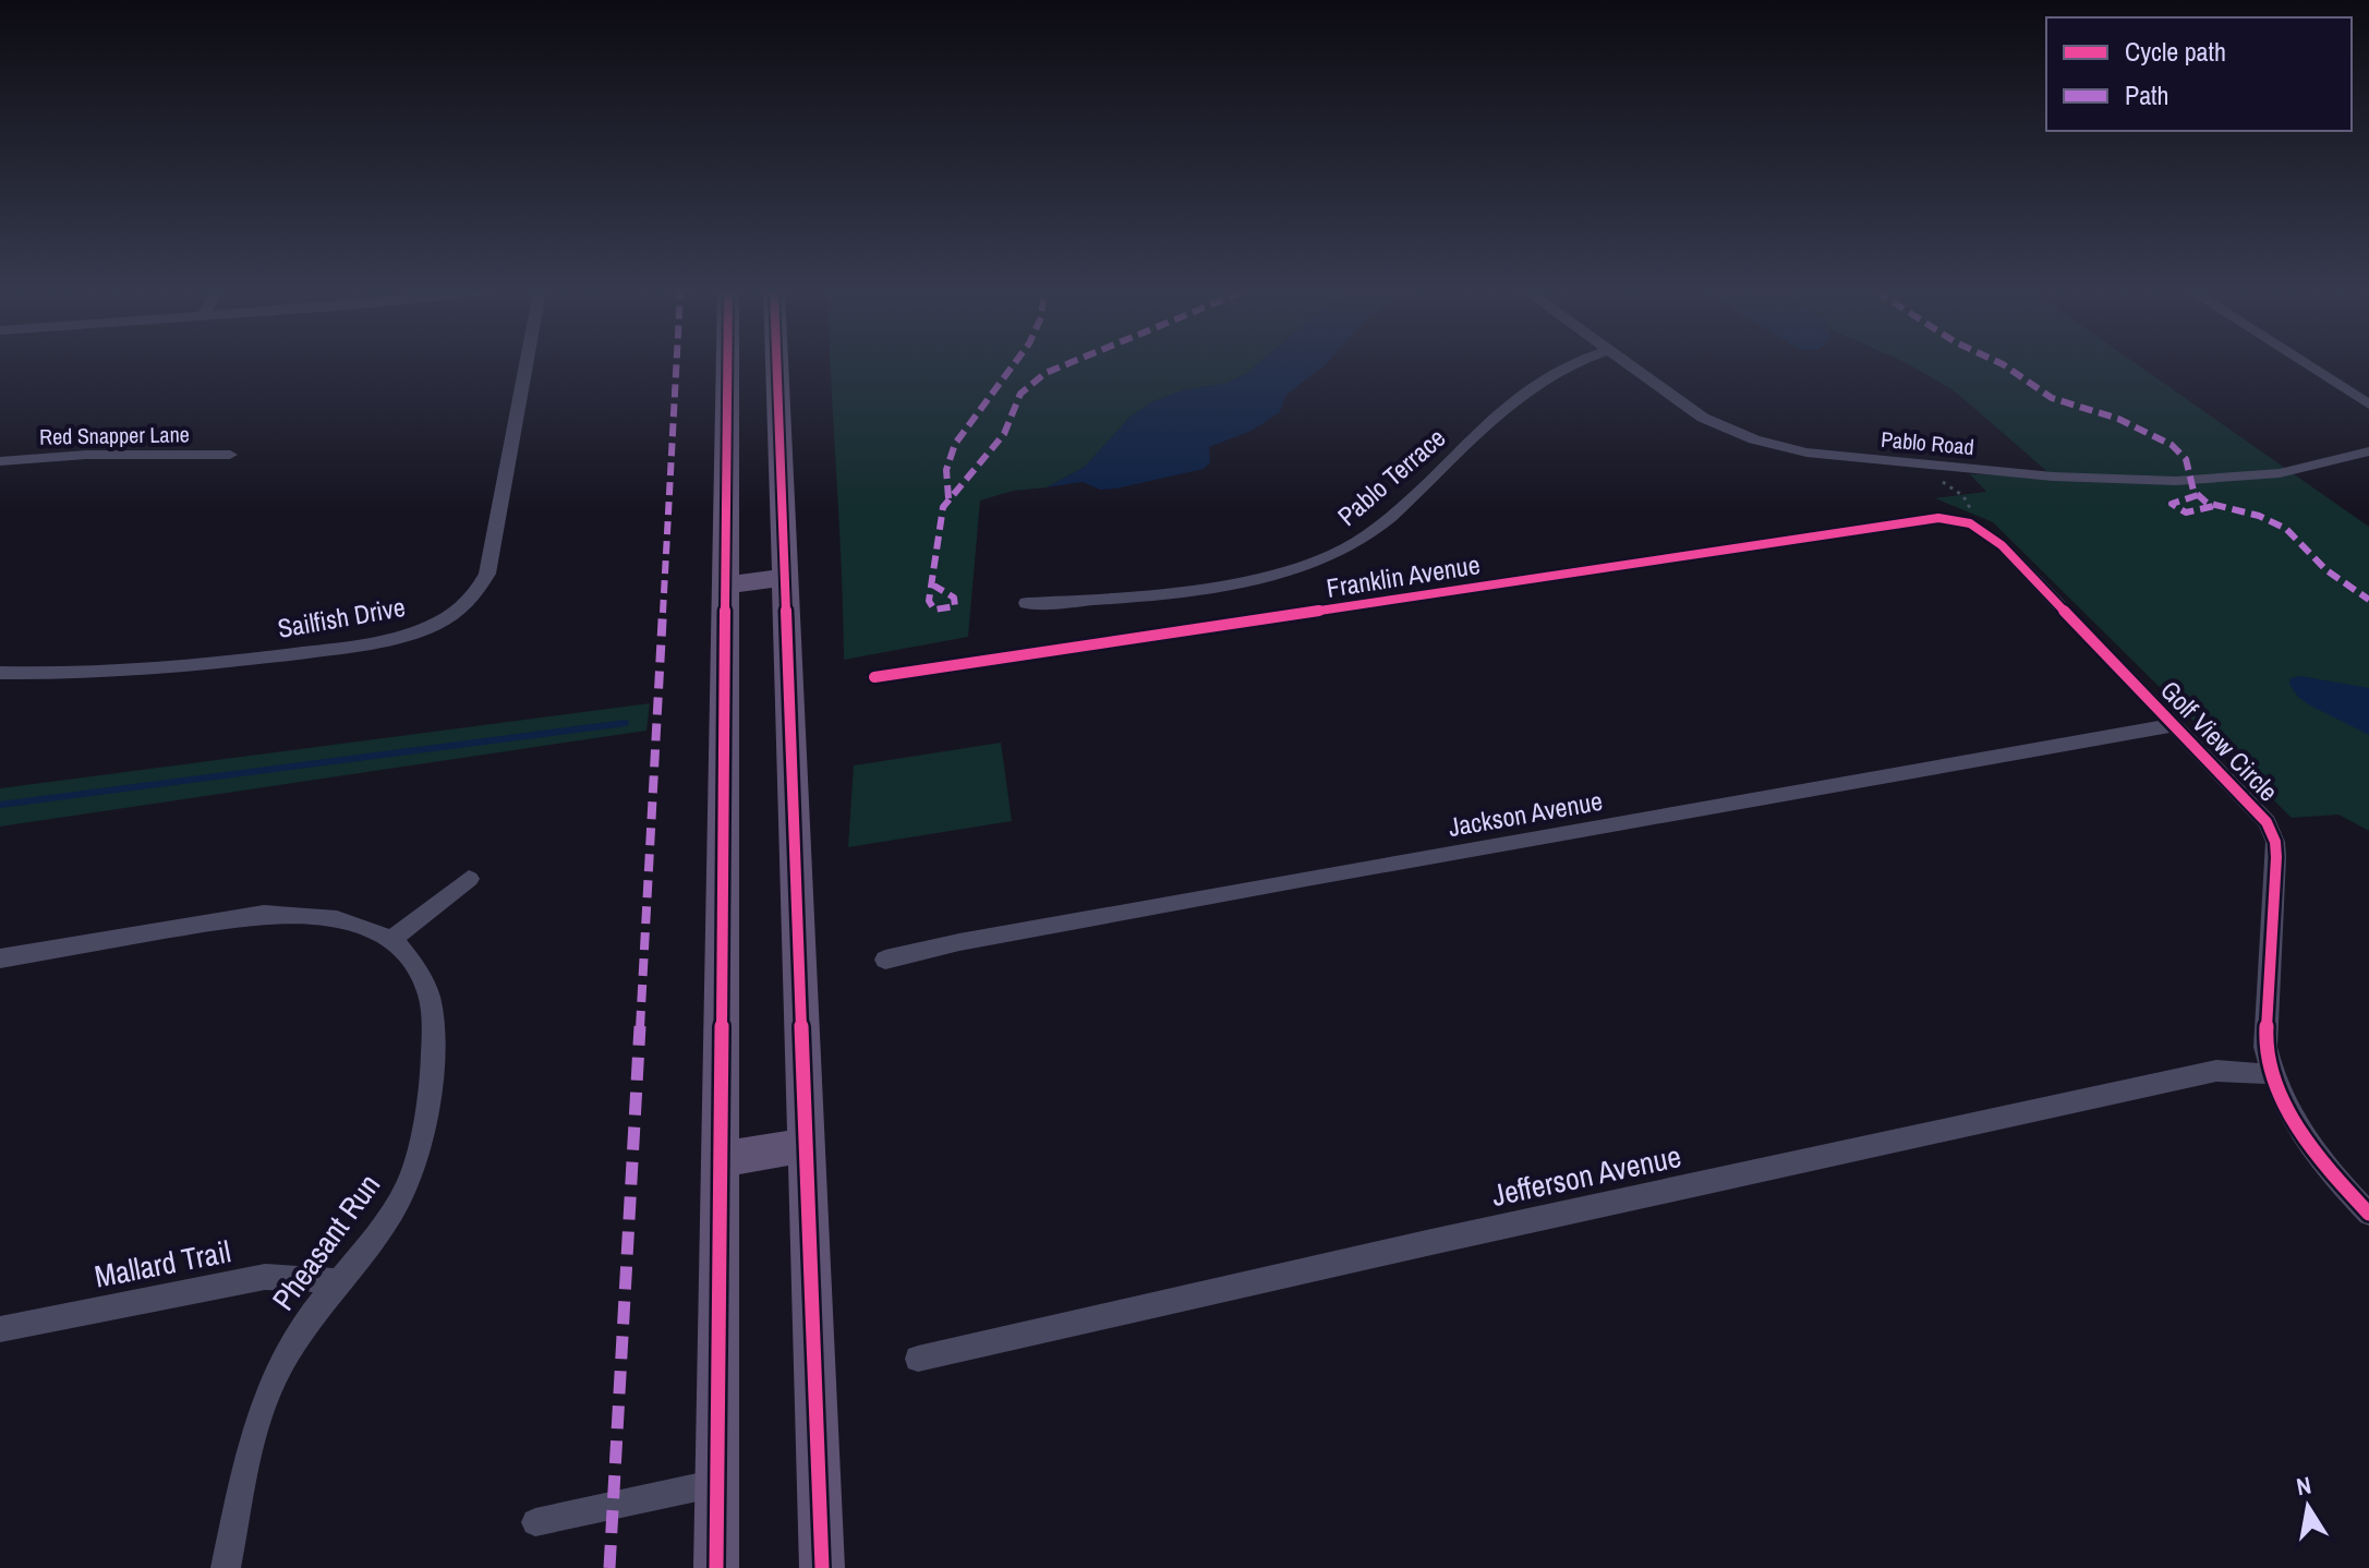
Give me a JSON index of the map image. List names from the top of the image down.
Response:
{
  "streets": {
    "street": [
      "Red Snapper Lane",
      "Pablo Road",
      "Pablo Terrace",
      "Franklin Avenue",
      "Sailfish Drive",
      "Golf View Circle",
      "Jackson Avenue",
      "Jefferson Avenue",
      "Pheasant Run",
      "Mallard Trail"
    ]
  },
  "crossings": [
    ["Franklin Avenue", "Golf View Circle"],
    ["Golf View Circle", "Jackson Avenue"],
    ["Golf View Circle", "Jefferson Avenue"],
    ["Pheasant Run", "Mallard Trail"]
  ],
  "legend": ["Cycle path", "Path"],
  "north": "top"
}
